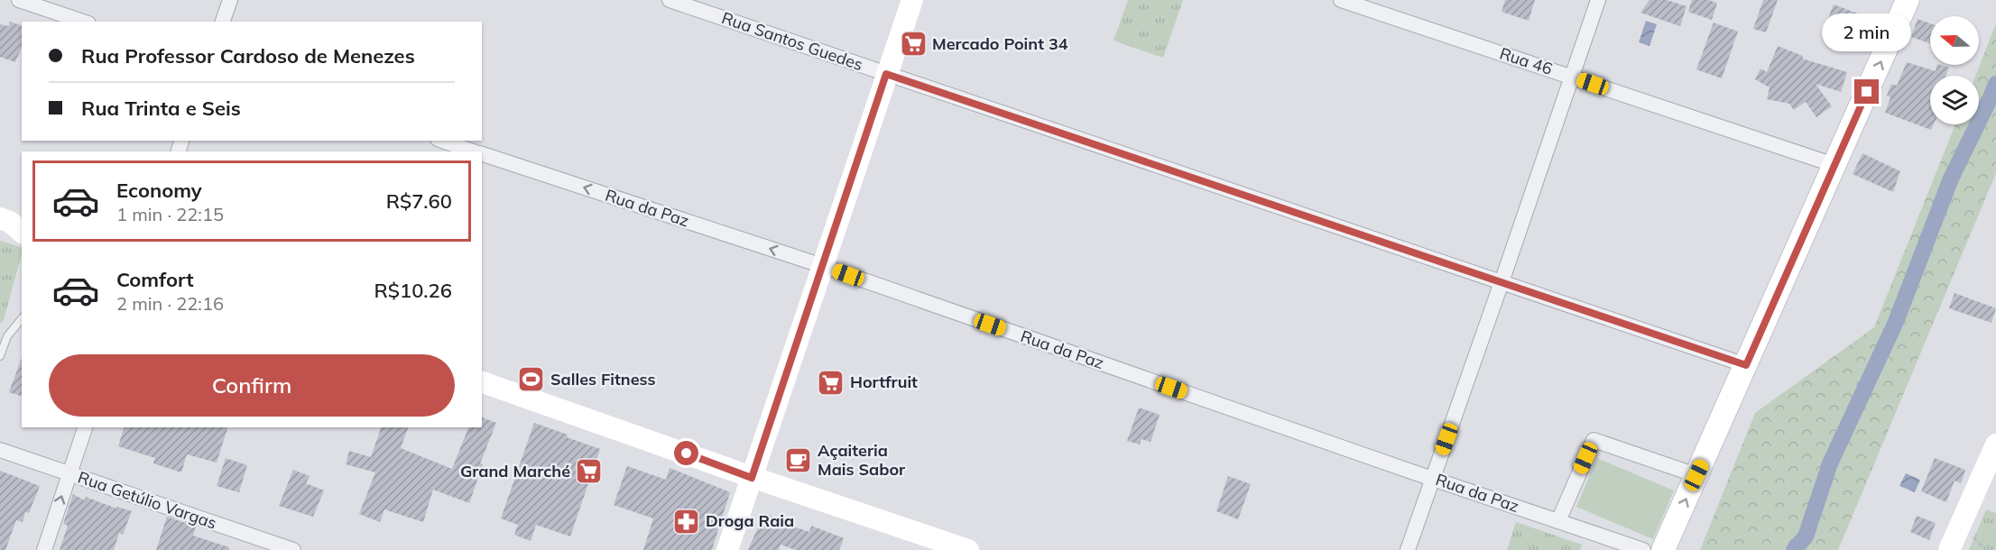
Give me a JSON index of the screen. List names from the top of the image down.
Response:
{
  "streets": {
    "street": [
      "Rua Santos Guedes",
      "Rua 46",
      "Rua da Paz",
      "Rua Getúlio Vargas"
    ]
  },
  "places": {
    "supermarket": ["Mercado Point 34", "Hortfruit", "Grand Marché"],
    "sports": ["Salles Fitness"],
    "cafe": ["Açaiteria Mais Sabor"],
    "pharmacy": ["Droga Raia"]
  },
  "north": "left",
  "page": {
    "bubble": "2 min",
    "banner": ["Rua Professor Cardoso de Menezes", "Rua Trinta e Seis"],
    "list": [
      {
        "name": "Economy",
        "note": "1 min · 22:15",
        "value": "R$7.60"
      },
      {
        "name": "Comfort",
        "note": "2 min · 22:16",
        "value": "R$10.26"
      }
    ],
    "buttons": "Confirm"
  }
}
